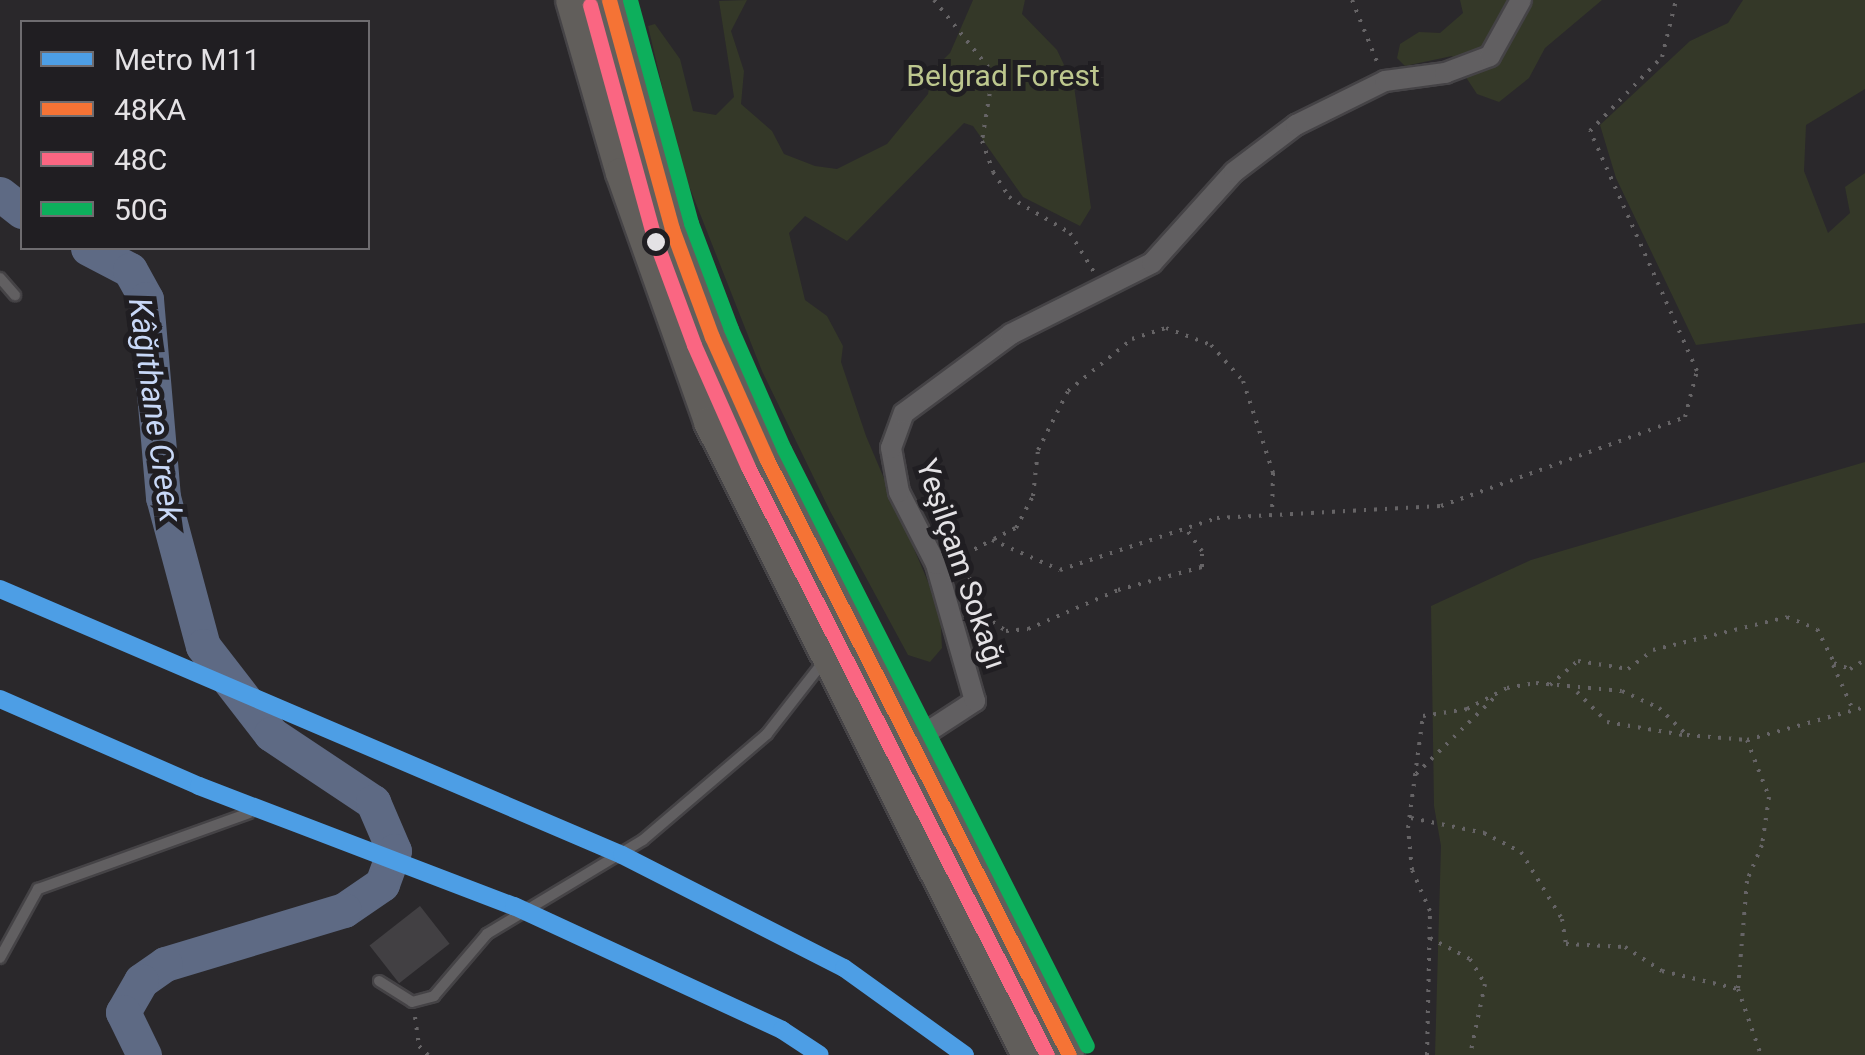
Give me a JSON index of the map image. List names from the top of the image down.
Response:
{
  "streets": {
    "street": ["Yeşilçam Sokağı"]
  },
  "water": ["Kâğıthane Creek"],
  "parks": ["Belgrad Forest"],
  "lines": [
    "transit line 48KA",
    "transit line 50G",
    "transit line 48C",
    "metro line M11"
  ],
  "legend": [
    "Metro M11",
    "48KA",
    "48C",
    "50G"
  ]
}
